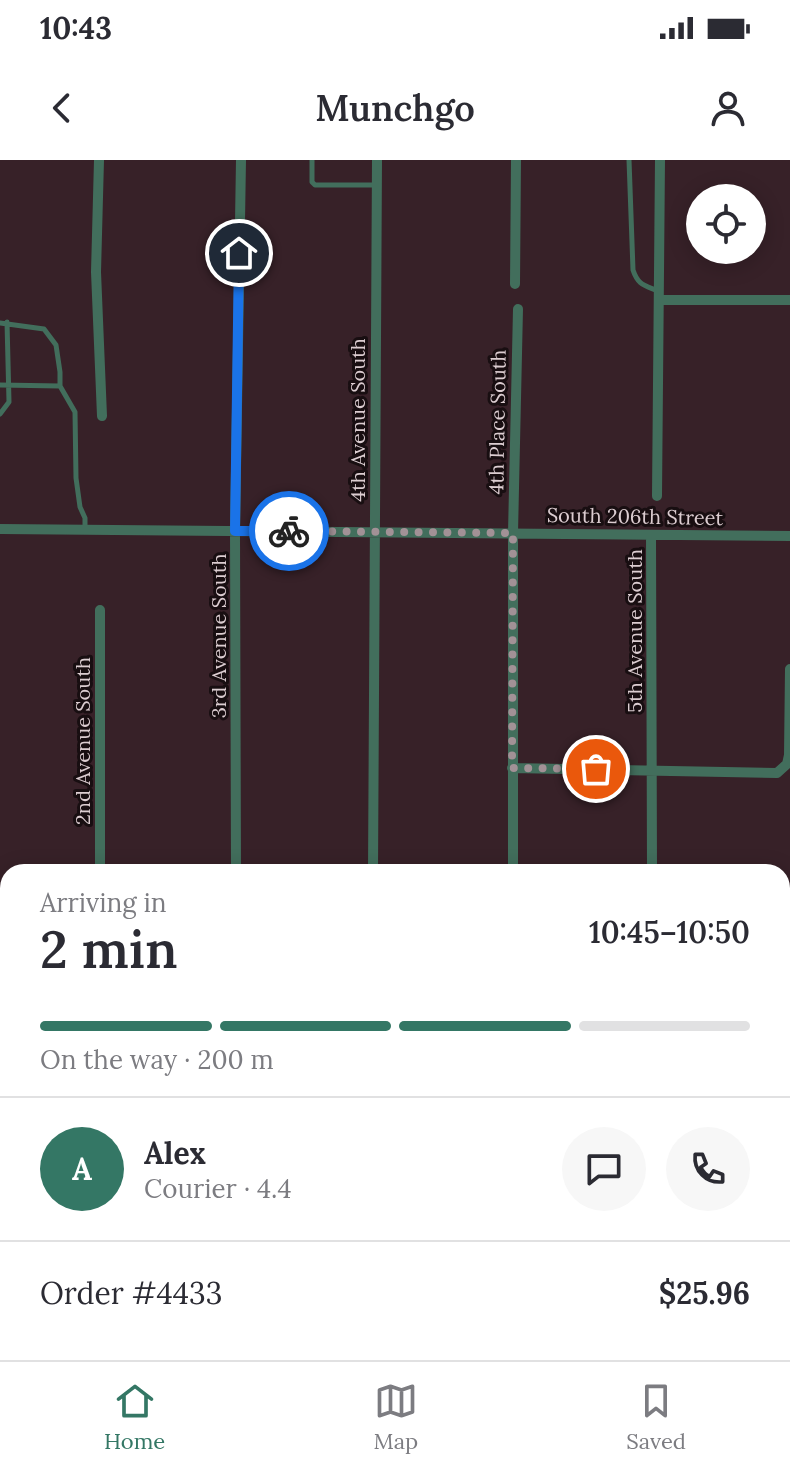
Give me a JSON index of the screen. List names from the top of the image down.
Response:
{
  "streets": {
    "street": [
      "4th Avenue South",
      "4th Place South",
      "South 206th Street",
      "5th Avenue South",
      "3rd Avenue South",
      "2nd Avenue South"
    ]
  },
  "crossings": [
    ["4th Avenue South", "South 206th Street"],
    ["4th Place South", "South 206th Street"],
    ["South 206th Street", "5th Avenue South"],
    ["South 206th Street", "3rd Avenue South"]
  ],
  "page": {
    "status": "10:43",
    "header": "Munchgo",
    "heading": ["2 min", "Arriving in", "10:45–10:50"],
    "panel": [
      "Alex",
      "Courier · 4.4",
      "Order #4433",
      "$25.96"
    ],
    "bar": "On the way · 200 m",
    "round": "A",
    "tabs": ["Home", "Map", "Saved"]
  }
}
